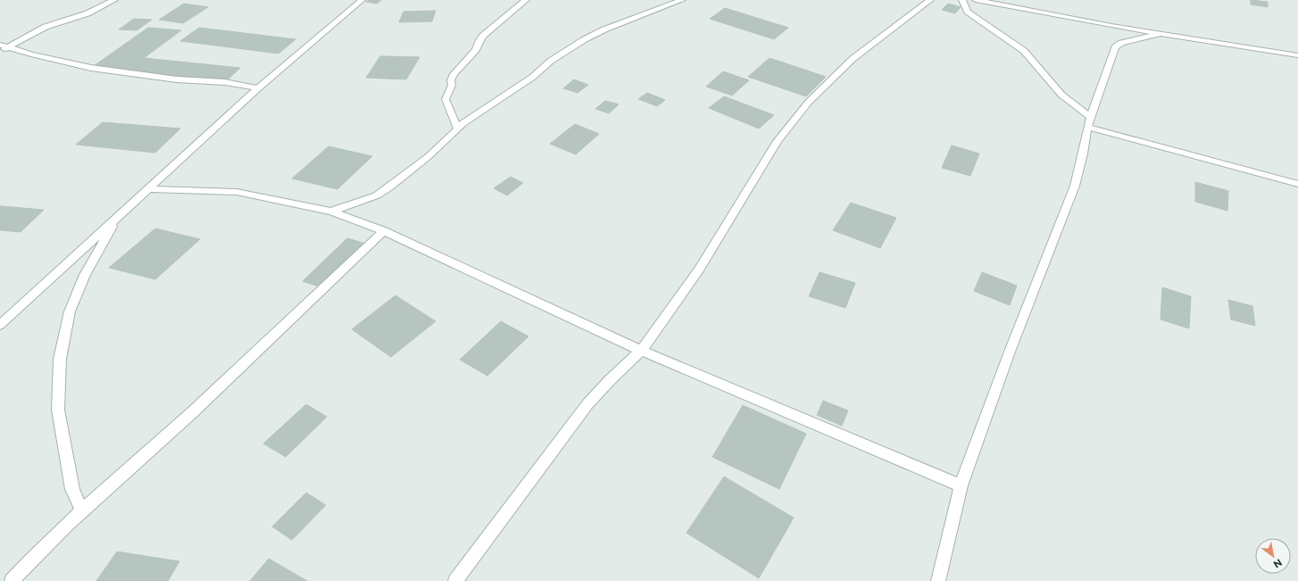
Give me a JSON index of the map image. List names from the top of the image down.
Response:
{
  "north": "bottom right"
}
